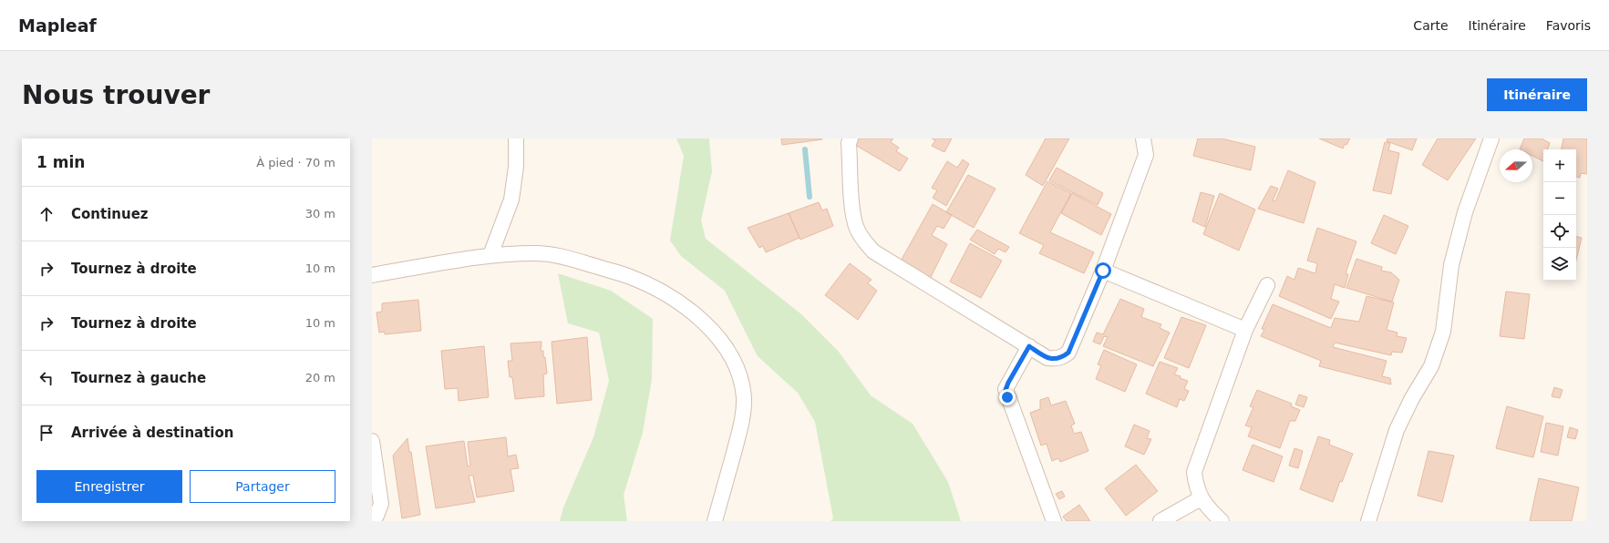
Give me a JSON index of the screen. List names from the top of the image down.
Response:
{
  "north": "left",
  "page": {
    "header": "Mapleaf",
    "nav": ["Carte", "Itinéraire", "Favoris"],
    "buttons": [
      "Itinéraire",
      ["Enregistrer", "Partager"]
    ],
    "title": "Nous trouver",
    "heading": ["1 min", "À pied · 70 m"],
    "map_buttons": ["+", "−"],
    "list": [
      ["Continuez", "30 m"],
      ["Tournez à droite", "10 m"],
      ["Tournez à droite", "10 m"],
      ["Tournez à gauche", "20 m"],
      "Arrivée à destination"
    ]
  }
}
